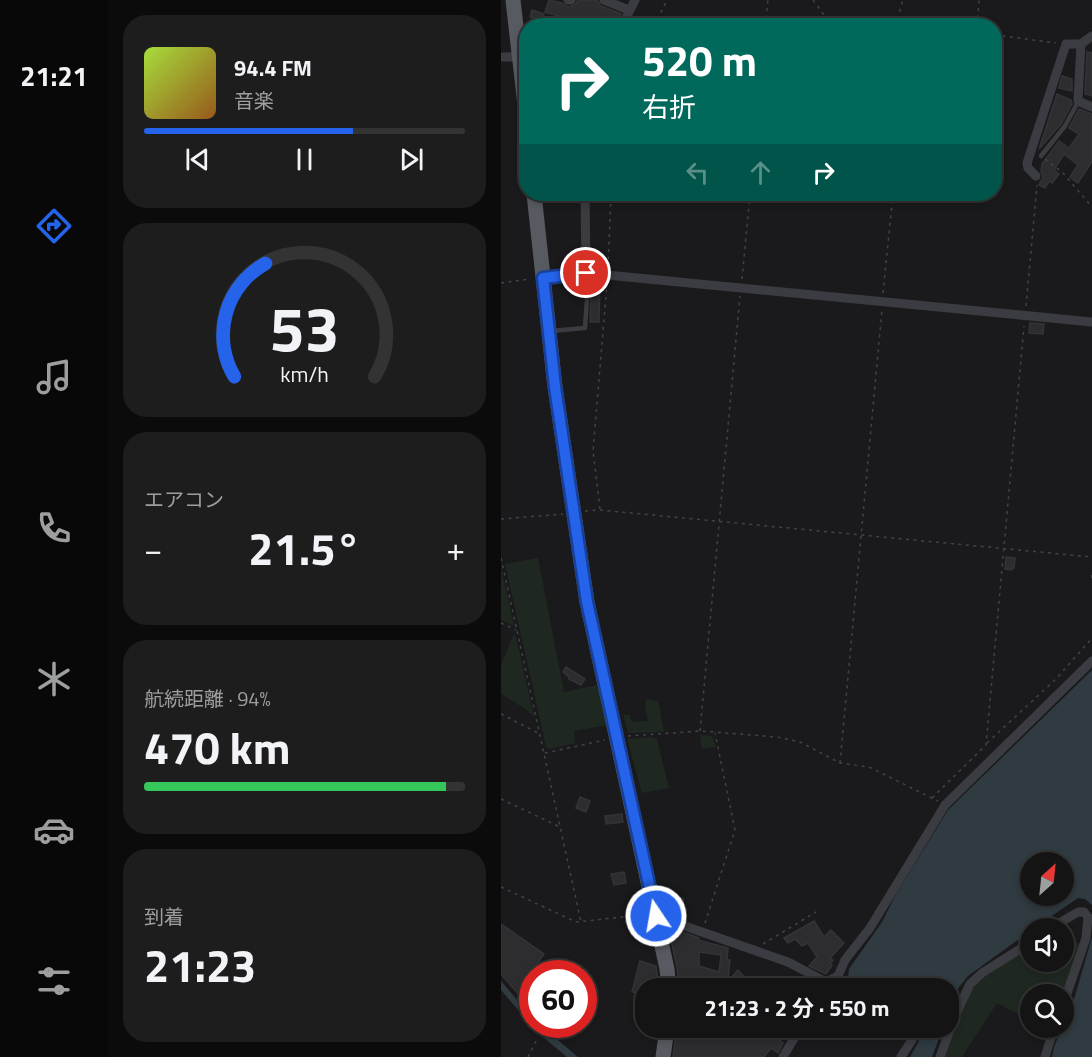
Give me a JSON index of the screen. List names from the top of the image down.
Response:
{
  "north": "top right",
  "page": {
    "tabs": "21:21",
    "turn": ["520 m", "右折"],
    "song": ["94.4 FM", "音楽"],
    "tile": [
      "エアコン",
      ["航続距離 · 94%", "470 km"],
      ["到着", "21:23"]
    ],
    "heat": ["−", "21.5°", "+"],
    "limit": "60",
    "trip": "21:23 · 2 分 · 550 m",
    "gauge": ["53", "km/h"]
  }
}
